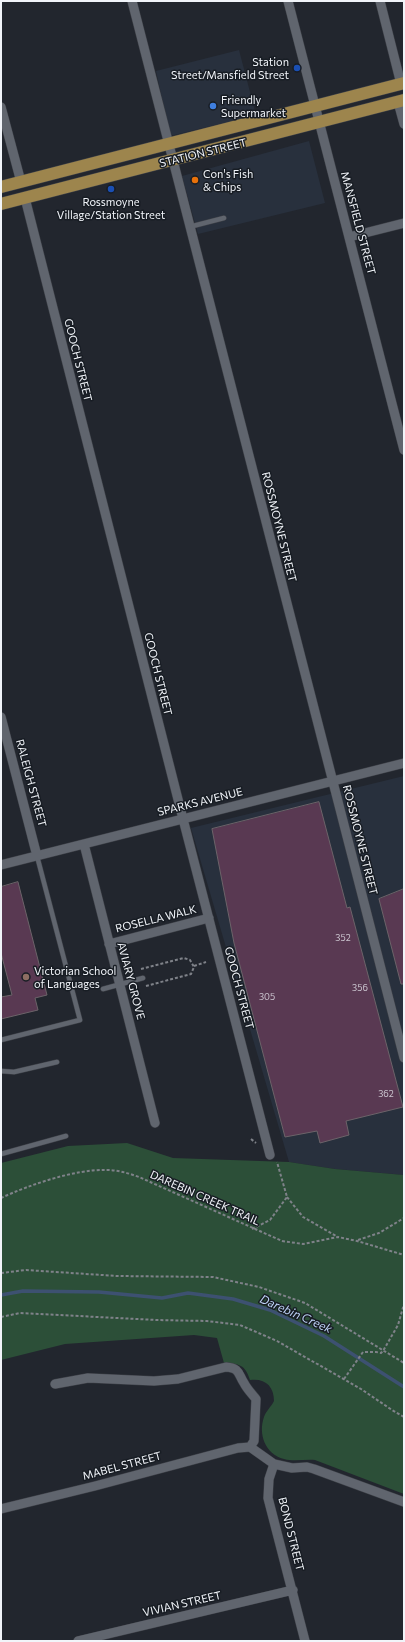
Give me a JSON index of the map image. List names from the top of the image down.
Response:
{
  "streets": {
    "main road": ["STATION STREET"],
    "street": [
      "MANSFIELD STREET",
      "GOOCH STREET",
      "ROSSMOYNE STREET",
      "RALEIGH STREET",
      "SPARKS AVENUE",
      "ROSELLA WALK",
      "AVIARY GROVE",
      "MABEL STREET",
      "BOND STREET",
      "VIVIAN STREET"
    ],
    "path": ["DAREBIN CREEK TRAIL"]
  },
  "crossings": [
    ["STATION STREET", "MANSFIELD STREET"],
    ["STATION STREET", "GOOCH STREET"],
    ["STATION STREET", "ROSSMOYNE STREET"],
    ["GOOCH STREET", "SPARKS AVENUE"],
    ["GOOCH STREET", "ROSELLA WALK"],
    ["ROSSMOYNE STREET", "SPARKS AVENUE"],
    ["RALEIGH STREET", "SPARKS AVENUE"],
    ["SPARKS AVENUE", "AVIARY GROVE"],
    ["ROSELLA WALK", "AVIARY GROVE"],
    ["BOND STREET", "VIVIAN STREET"]
  ],
  "water": ["Darebin Creek"],
  "places": [
    "Station Street/Mansfield Street",
    "Friendly Supermarket",
    "Con's Fish & Chips",
    "Rossmoyne Village/Station Street",
    "Victorian School of Languages"
  ],
  "house_numbers": [
    "352",
    "356",
    "305",
    "362"
  ]
}
